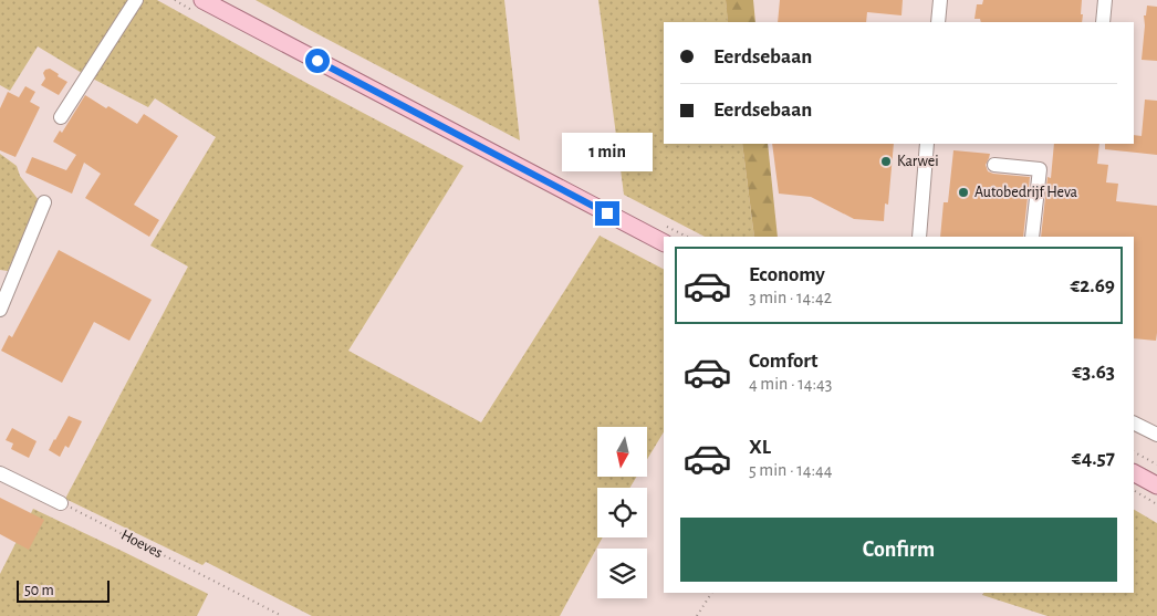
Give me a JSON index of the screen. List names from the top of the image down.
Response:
{
  "streets": {
    "path": ["Hoeves"]
  },
  "places": ["Karwei", "Autobedrijf Heva"],
  "scale_bar": "50 m",
  "north": "bottom",
  "page": {
    "banner": ["Eerdsebaan", "Eerdsebaan"],
    "bubble": "1 min",
    "list": [
      {
        "name": "Economy",
        "note": "3 min · 14:42",
        "value": "€2.69"
      },
      {
        "name": "Comfort",
        "note": "4 min · 14:43",
        "value": "€3.63"
      },
      {
        "name": "XL",
        "note": "5 min · 14:44",
        "value": "€4.57"
      }
    ],
    "buttons": "Confirm",
    "scale": "50 m"
  }
}
